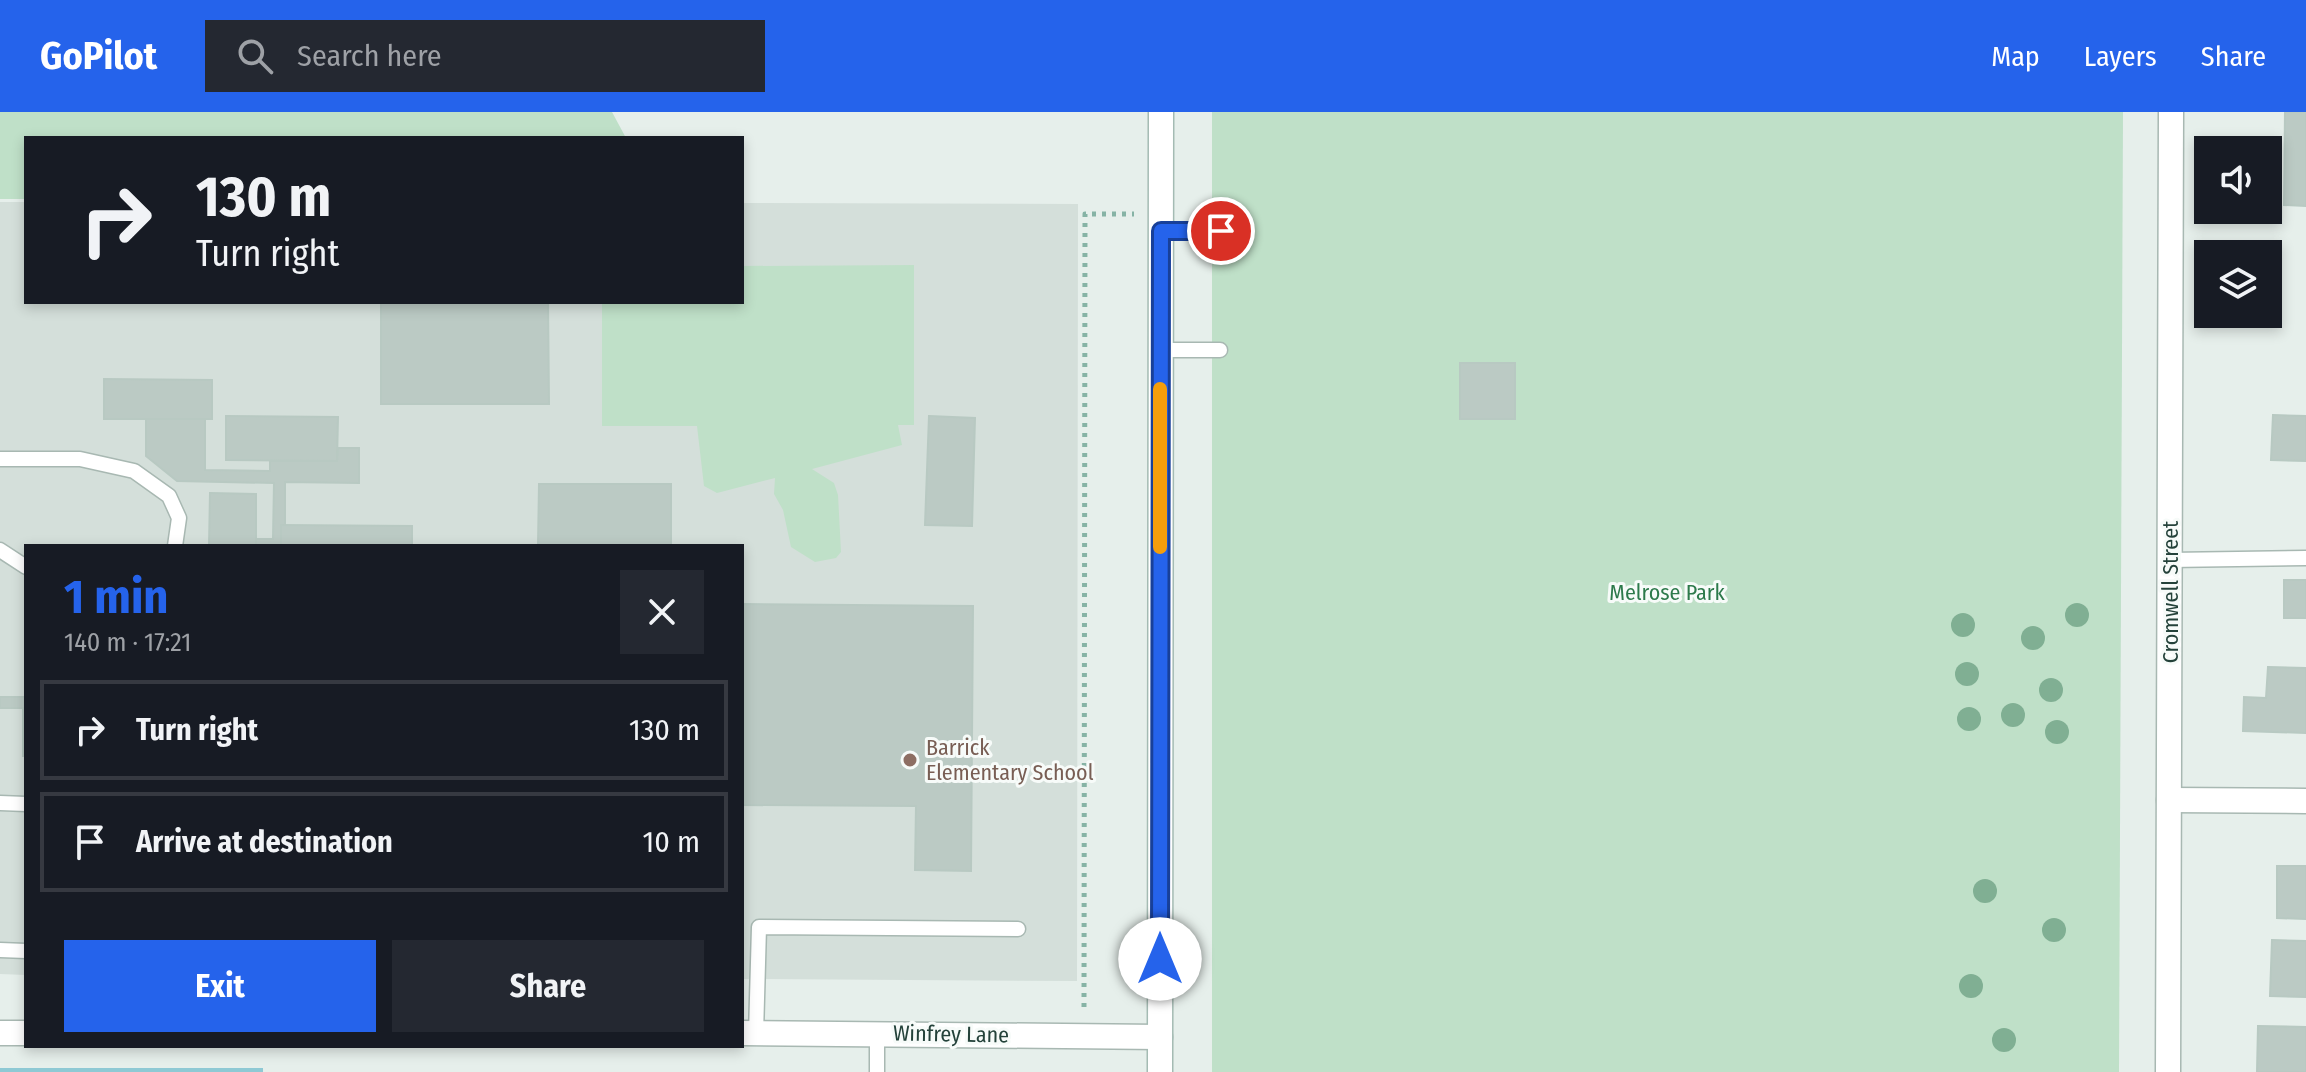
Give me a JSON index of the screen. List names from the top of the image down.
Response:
{
  "streets": {
    "street": ["Cromwell Street", "Winfrey Lane"]
  },
  "parks": ["Melrose Park"],
  "places": ["Barrick Elementary School"],
  "page": {
    "header": "GoPilot",
    "search": "Search here",
    "nav": ["Map", "Layers", "Share"],
    "turn": ["130 m", "Turn right"],
    "heading": ["1 min", "140 m · 17:21"],
    "list": [
      {
        "name": "Turn right",
        "value": "130 m"
      },
      {
        "name": "Arrive at destination",
        "value": "10 m"
      }
    ],
    "buttons": ["Exit", "Share"]
  }
}
